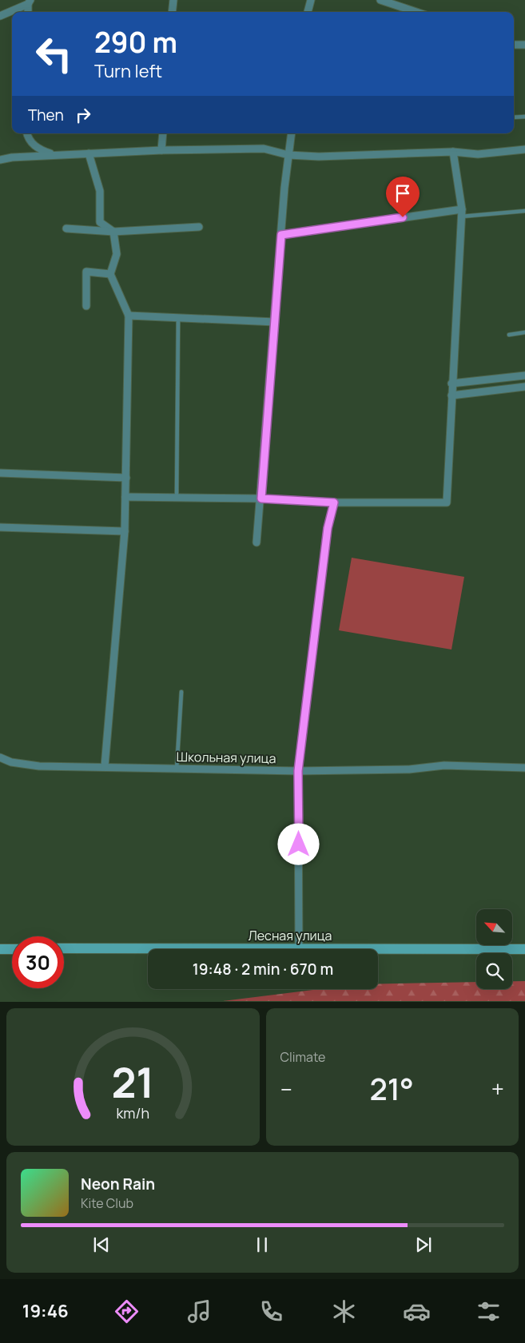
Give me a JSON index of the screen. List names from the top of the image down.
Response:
{
  "streets": {
    "street": ["Школьная улица", "Лесная улица"]
  },
  "north": "top left",
  "page": {
    "turn": ["290 m", "Turn left"],
    "then": "Then",
    "limit": "30",
    "trip": "19:48 · 2 min · 670 m",
    "tile": "Climate",
    "heat": ["−", "21°", "+"],
    "song": ["Neon Rain", "Kite Club"],
    "tabs": "19:46",
    "gauge": ["21", "km/h"]
  }
}
